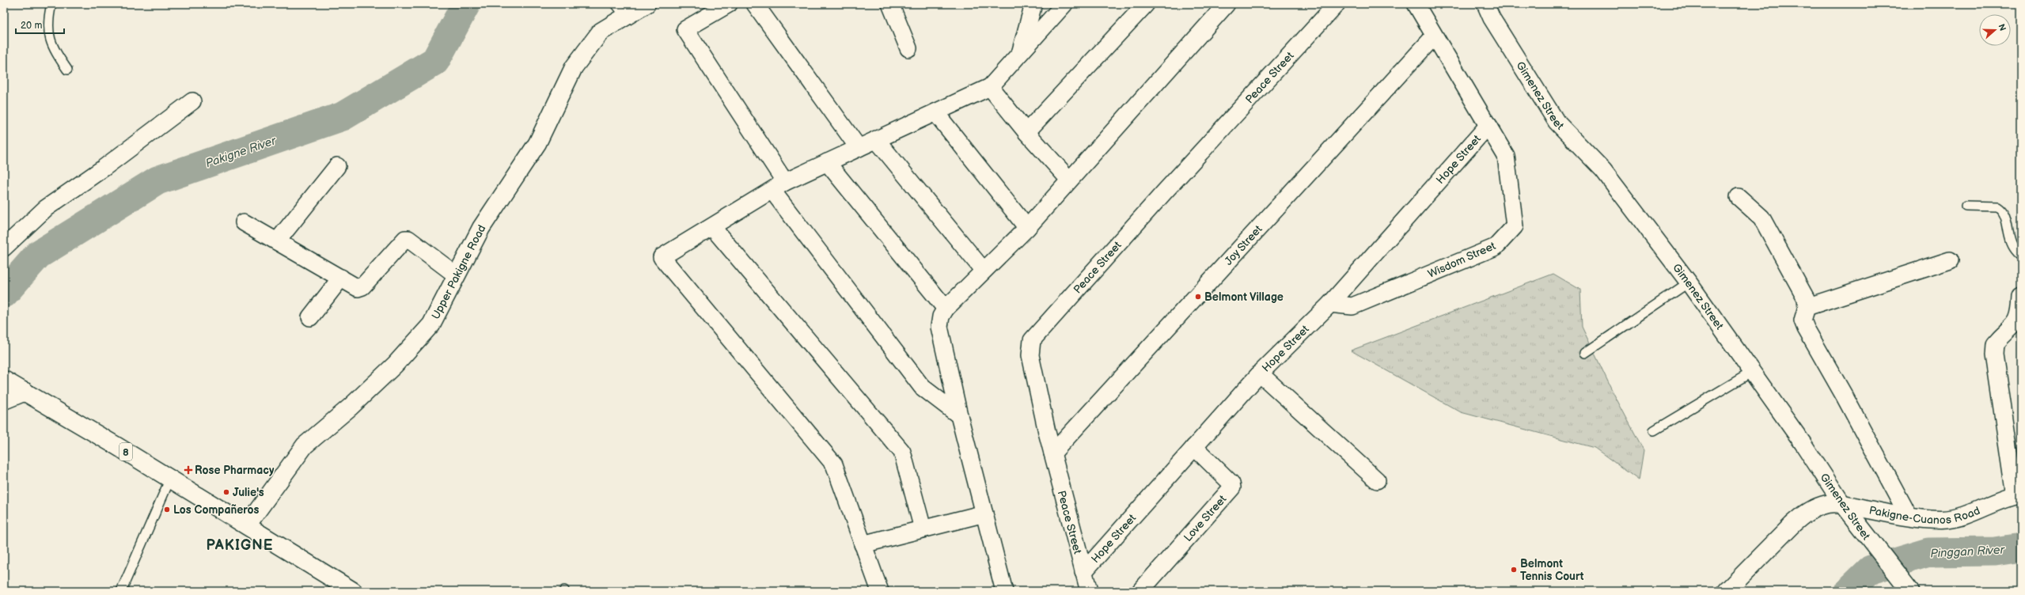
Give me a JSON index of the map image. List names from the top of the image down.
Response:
{
  "streets": {
    "main road": [
      "Gimenez Street",
      "Upper Pakigne Road",
      "8",
      "Pakigne-Cuanos Road"
    ],
    "street": [
      "Peace Street",
      "Hope Street",
      "Joy Street",
      "Wisdom Street",
      "Love Street"
    ]
  },
  "crossings": [
    ["Peace Street", "Hope Street"],
    ["Peace Street", "Joy Street"],
    ["Gimenez Street", "Pakigne-Cuanos Road"],
    ["Hope Street", "Wisdom Street"],
    ["Hope Street", "Love Street"],
    ["Joy Street", "Wisdom Street"],
    ["Upper Pakigne Road", "8"]
  ],
  "districts": ["PAKIGNE"],
  "water": ["Pakigne River", "Pinggan River"],
  "places": {
    "other": [
      "Belmont Village",
      "Julie's",
      "Los Compañeros",
      "Belmont Tennis Court"
    ],
    "health": ["Rose Pharmacy"]
  },
  "scale_bar": "20 m",
  "north": "right"
}
